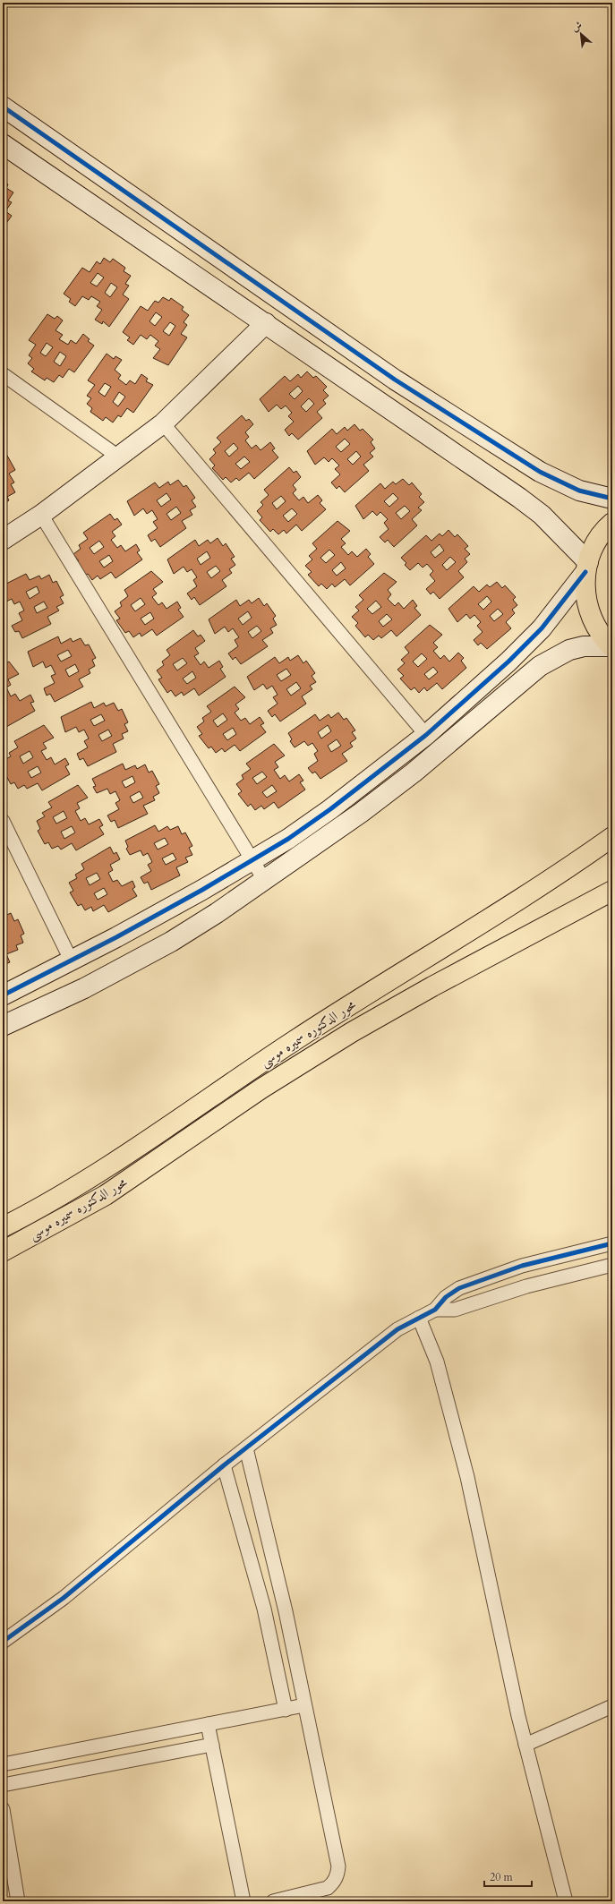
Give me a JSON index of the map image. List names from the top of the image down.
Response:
{
  "streets": {
    "main road": ["محور الدكتوره سميره موسى"]
  },
  "scale_bar": "20 m",
  "north": "top left"
}
